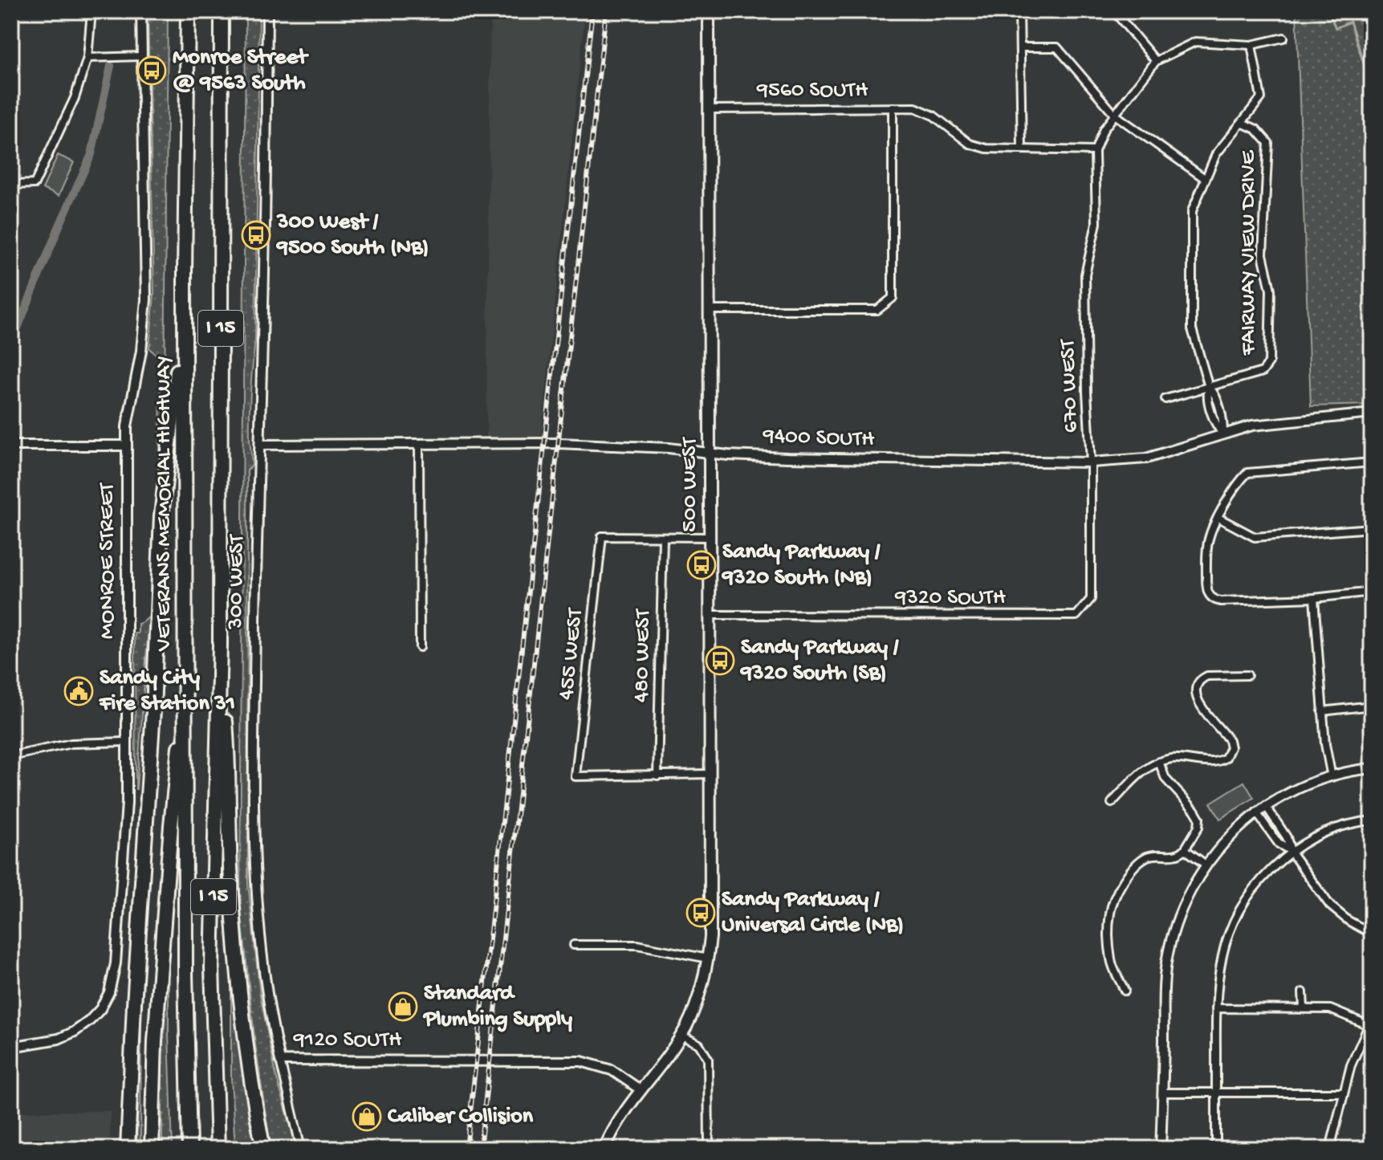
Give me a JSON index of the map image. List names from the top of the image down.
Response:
{
  "streets": {
    "highway": ["I 15", "VETERANS MEMORIAL HIGHWAY"],
    "main road": ["500 WEST"],
    "street": [
      "9560 SOUTH",
      "FAIRWAY VIEW DRIVE",
      "670 WEST",
      "9400 SOUTH",
      "MONROE STREET",
      "300 WEST",
      "9320 SOUTH",
      "455 WEST",
      "480 WEST",
      "9120 SOUTH"
    ]
  },
  "crossings": [
    ["9560 SOUTH", "500 WEST"],
    ["670 WEST", "9400 SOUTH"],
    ["670 WEST", "9320 SOUTH"],
    ["9400 SOUTH", "500 WEST"],
    ["9400 SOUTH", "300 WEST"],
    ["500 WEST", "9320 SOUTH"],
    ["500 WEST", "9120 SOUTH"],
    ["300 WEST", "9120 SOUTH"],
    ["455 WEST", "480 WEST"]
  ],
  "places": {
    "bus stop": [
      "Monroe Street @ 9563 South",
      "300 West / 9500 South (NB)",
      "Sandy Parkway / 9320 South (NB)",
      "Sandy Parkway / 9320 South (SB)",
      "Sandy Parkway / Universal Circle (NB)"
    ],
    "public building": ["Sandy City Fire Station 31"],
    "shop": ["Standard Plumbing Supply", "Caliber Collision"]
  }
}
